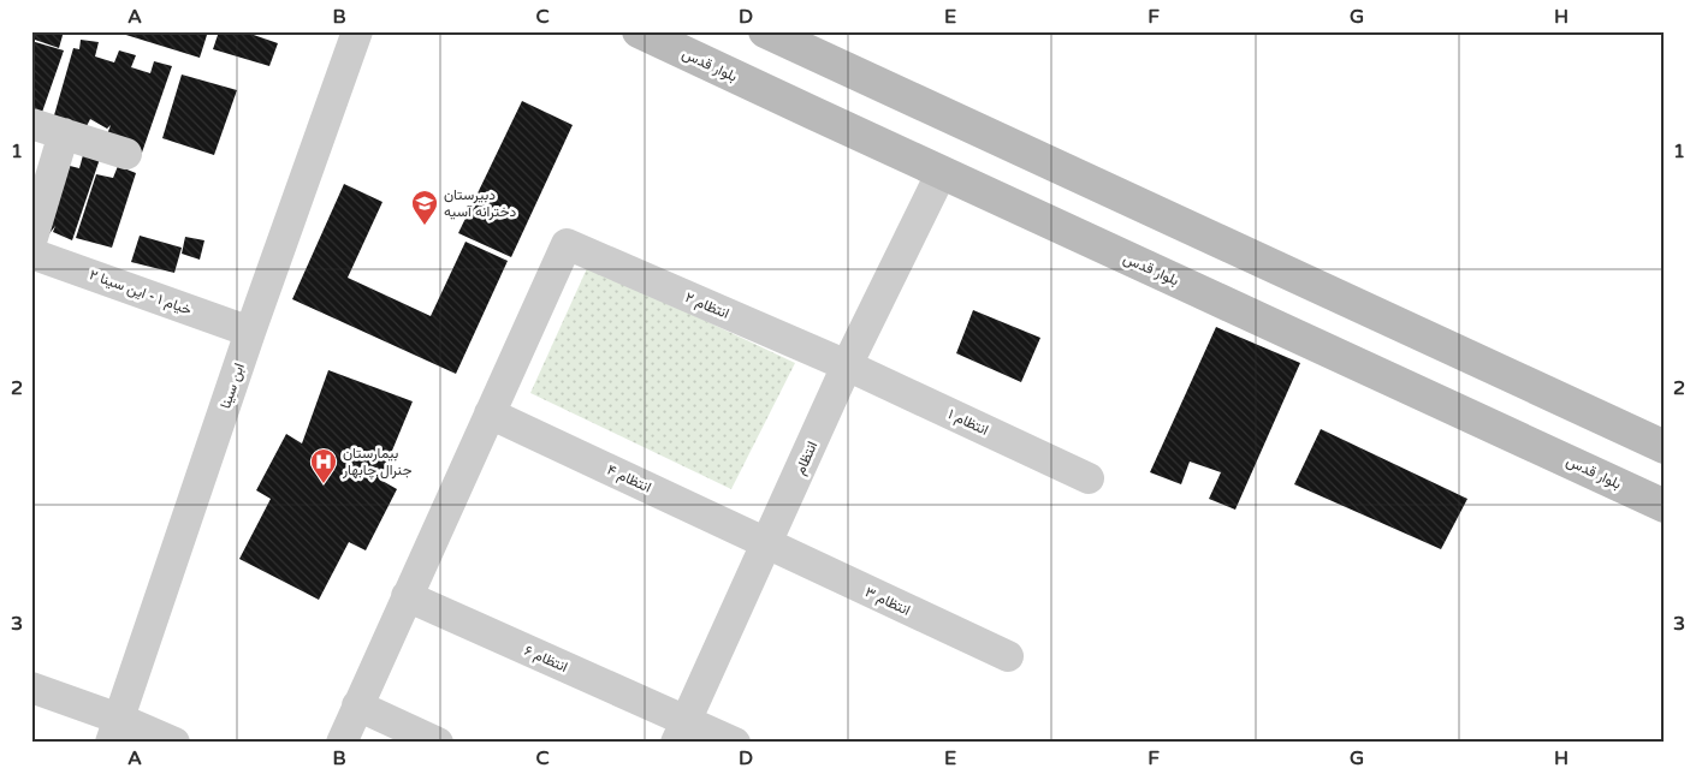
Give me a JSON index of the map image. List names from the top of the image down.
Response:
{
  "streets": {
    "main road": ["بلوار قدس"],
    "street": [
      "خیام ۱ - این سینا ۲",
      "انتظام ۲",
      "ابن سینا",
      "انتظام ۱",
      "انتظام",
      "انتظام ۴",
      "انتظام ۳",
      "انتظام ۶"
    ]
  },
  "crossings": [
    ["بلوار قدس", "انتظام"],
    ["خیام ۱ - این سینا ۲", "ابن سینا"],
    ["انتظام ۲", "انتظام ۱"],
    ["انتظام ۲", "انتظام"],
    ["انتظام ۲", "انتظام ۴"],
    ["انتظام ۱", "انتظام"],
    ["انتظام", "انتظام ۴"],
    ["انتظام", "انتظام ۳"],
    ["انتظام", "انتظام ۶"],
    ["انتظام ۴", "انتظام ۳"]
  ],
  "places": {
    "school or university": ["دبیرستان دخترانه آسیه"],
    "hospital": ["بیمارستان جنرال چابهار"]
  },
  "grid": {
    "columns": [
      "A",
      "B",
      "C",
      "D",
      "E",
      "F",
      "G",
      "H"
    ],
    "rows": ["1", "2", "3"]
  }
}
